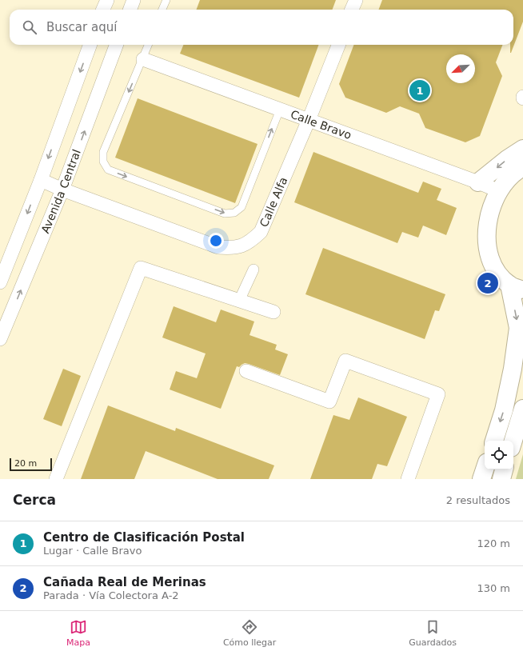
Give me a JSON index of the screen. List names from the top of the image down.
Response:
{
  "streets": {
    "street": ["Calle Bravo", "Avenida Central", "Calle Alfa"]
  },
  "crossings": [
    ["Calle Bravo", "Calle Alfa"],
    ["Avenida Central", "Calle Alfa"]
  ],
  "scale_bar": "20 m",
  "north": "bottom left",
  "page": {
    "search": "Buscar aquí",
    "pins": ["1", "2"],
    "scale": "20 m",
    "heading": ["Cerca", "2 resultados"],
    "list": [
      {
        "mark": "1",
        "name": "Centro de Clasificación Postal",
        "note": "Lugar · Calle Bravo",
        "value": "120 m"
      },
      {
        "mark": "2",
        "name": "Cañada Real de Merinas",
        "note": "Parada · Vía Colectora A-2",
        "value": "130 m"
      }
    ],
    "nav": ["Mapa", "Cómo llegar", "Guardados"]
  }
}
